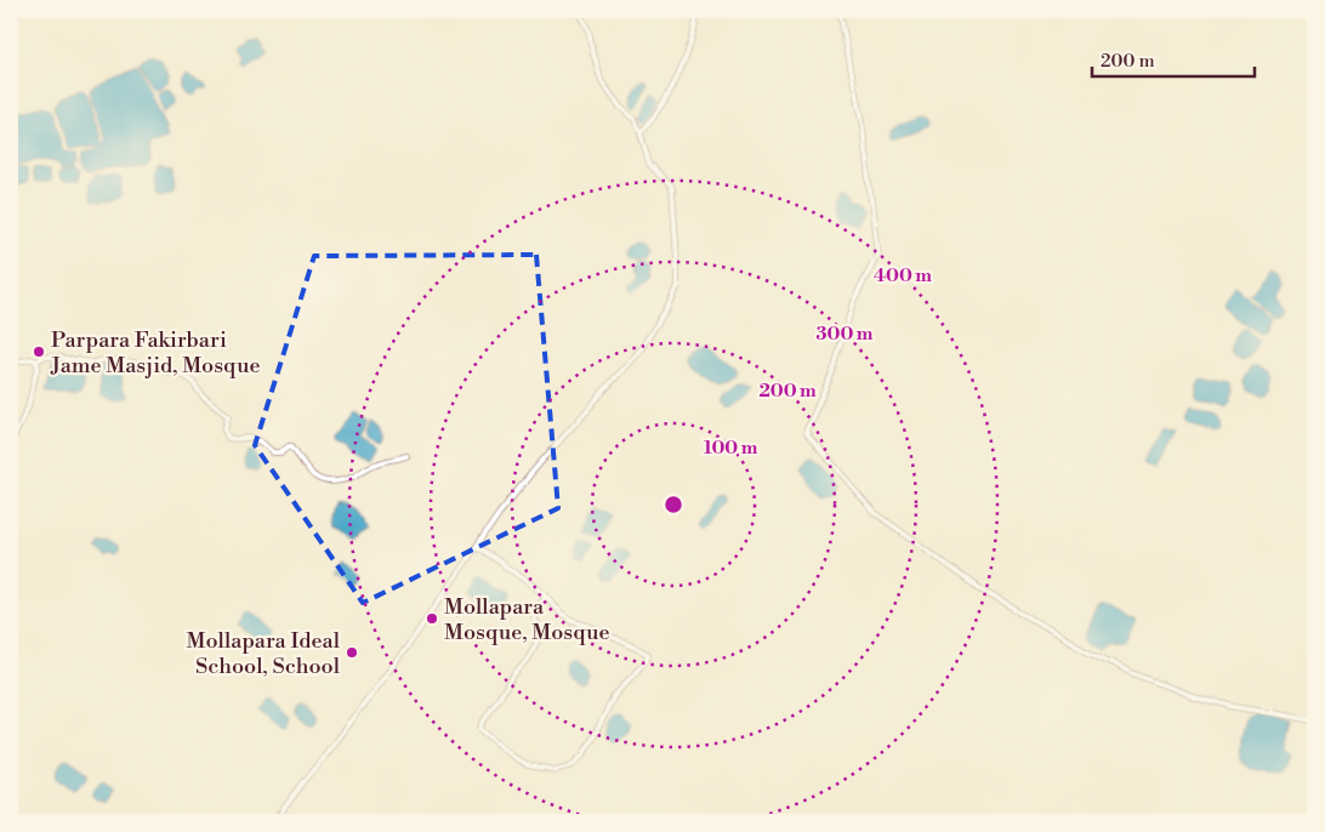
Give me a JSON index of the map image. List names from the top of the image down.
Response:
{
  "places": ["Parpara Fakirbari Jame Masjid, Mosque", "Mollapara Mosque, Mosque", "Mollapara Ideal School, School"],
  "scale_bar": "200 m",
  "rings": [
    "400 m",
    "300 m",
    "200 m",
    "100 m"
  ]
}
